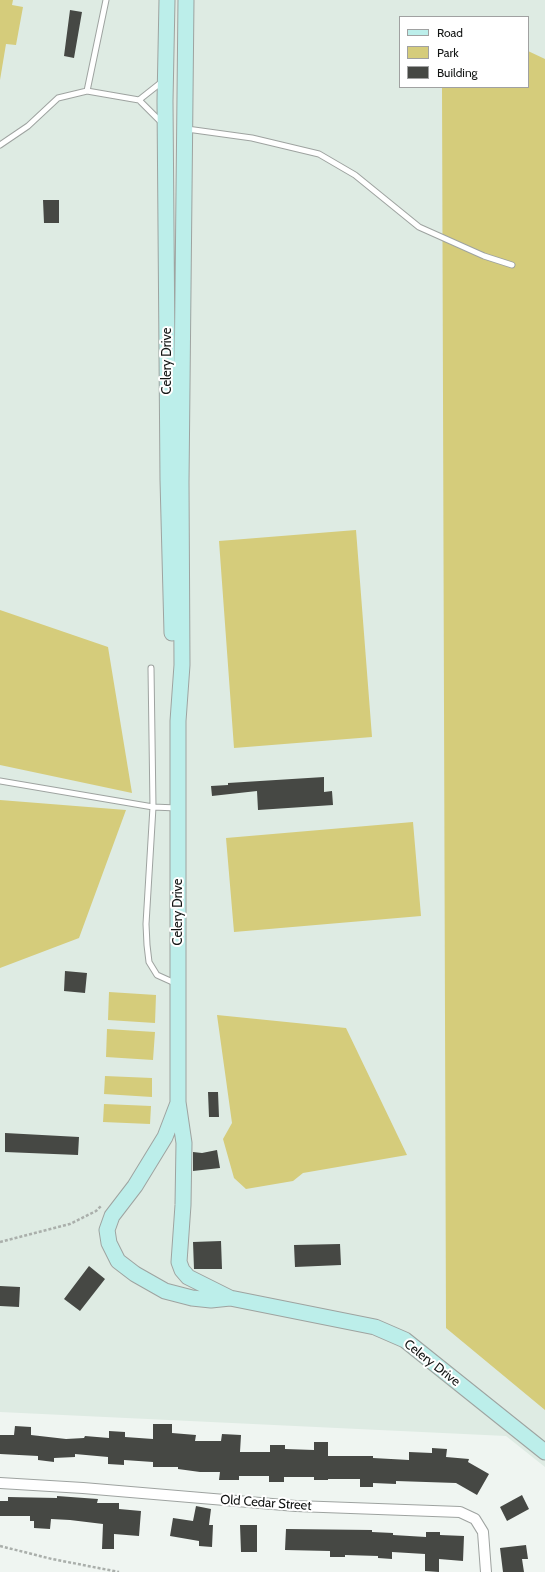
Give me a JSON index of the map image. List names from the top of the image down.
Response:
{
  "streets": {
    "street": ["Celery Drive", "Old Cedar Street"]
  },
  "legend": ["Road", "Park", "Building"]
}
